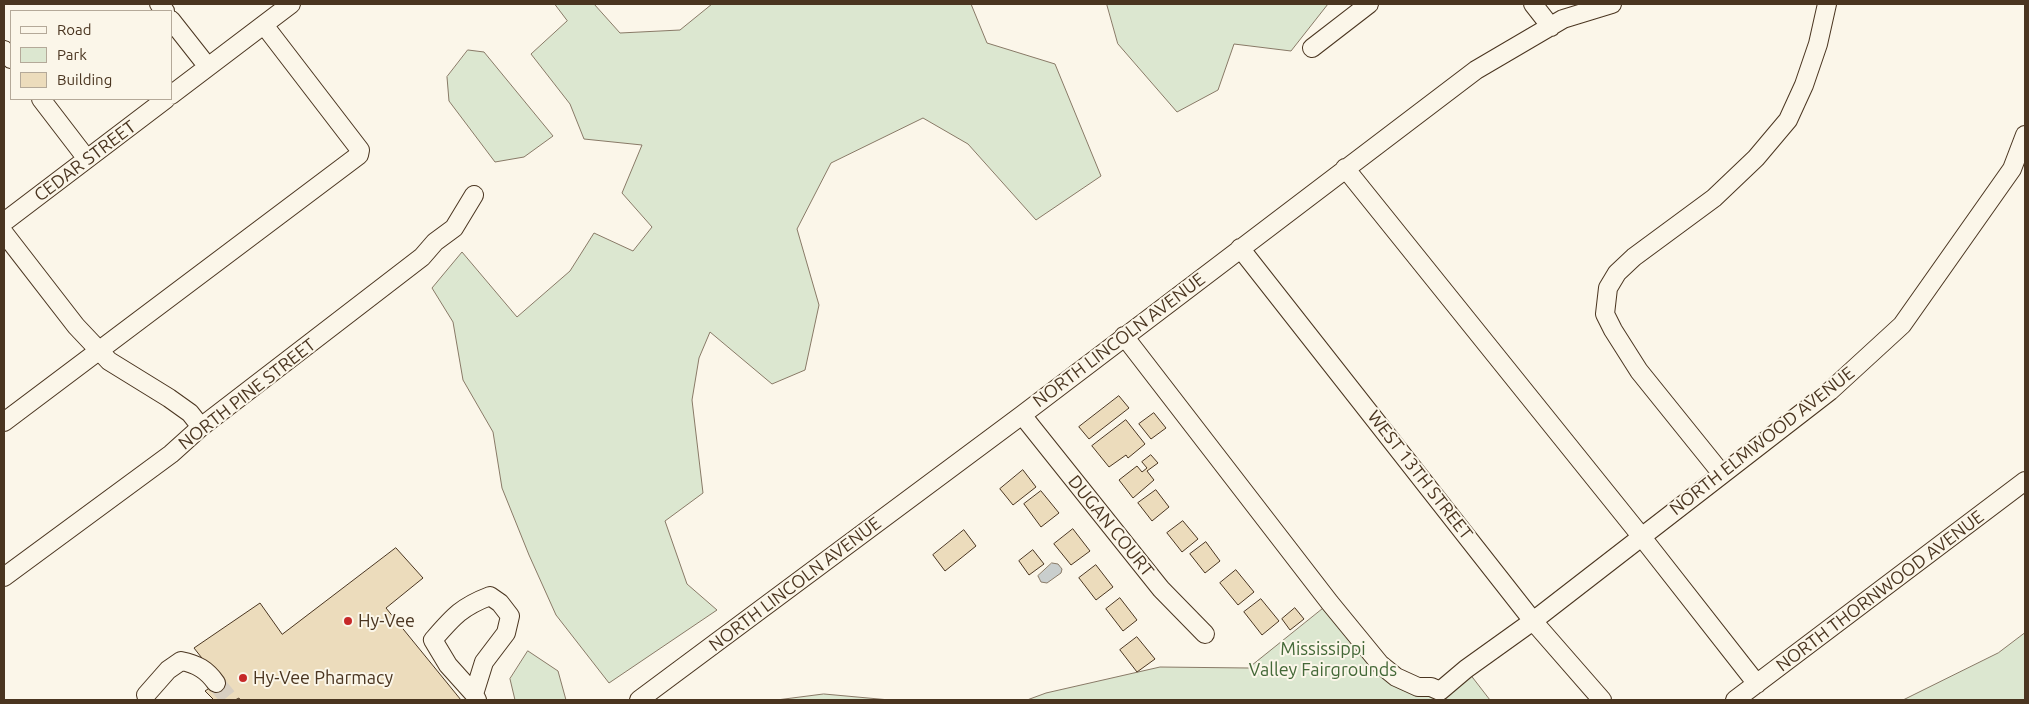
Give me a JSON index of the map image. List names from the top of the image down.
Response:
{
  "streets": {
    "street": [
      "CEDAR STREET",
      "NORTH LINCOLN AVENUE",
      "NORTH PINE STREET",
      "NORTH ELMWOOD AVENUE",
      "WEST 13TH STREET",
      "DUGAN COURT",
      "NORTH THORNWOOD AVENUE"
    ]
  },
  "crossings": [
    ["NORTH LINCOLN AVENUE", "NORTH ELMWOOD AVENUE"],
    ["NORTH LINCOLN AVENUE", "WEST 13TH STREET"],
    ["NORTH LINCOLN AVENUE", "DUGAN COURT"],
    ["NORTH ELMWOOD AVENUE", "WEST 13TH STREET"]
  ],
  "parks": ["Mississippi Valley Fairgrounds"],
  "places": ["Hy-Vee", "Hy-Vee Pharmacy"],
  "legend": ["Road", "Park", "Building"]
}
